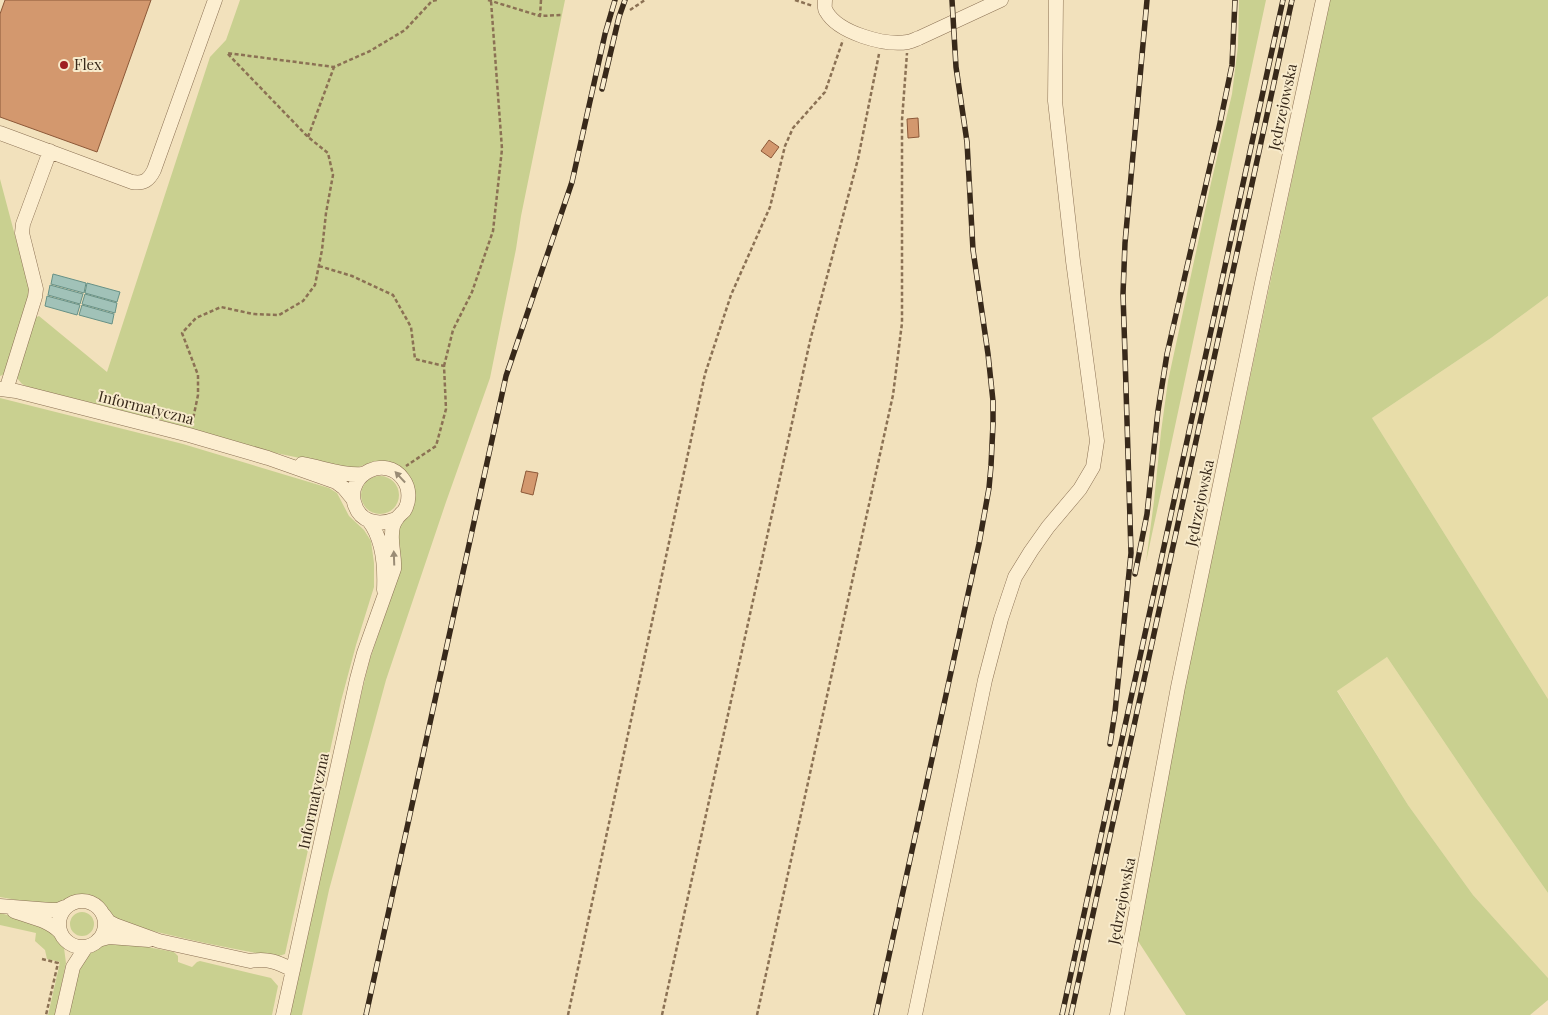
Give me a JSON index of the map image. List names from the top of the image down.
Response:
{
  "streets": {
    "street": ["Jędrzejowska", "Informatyczna"]
  },
  "places": ["Flex"]
}
